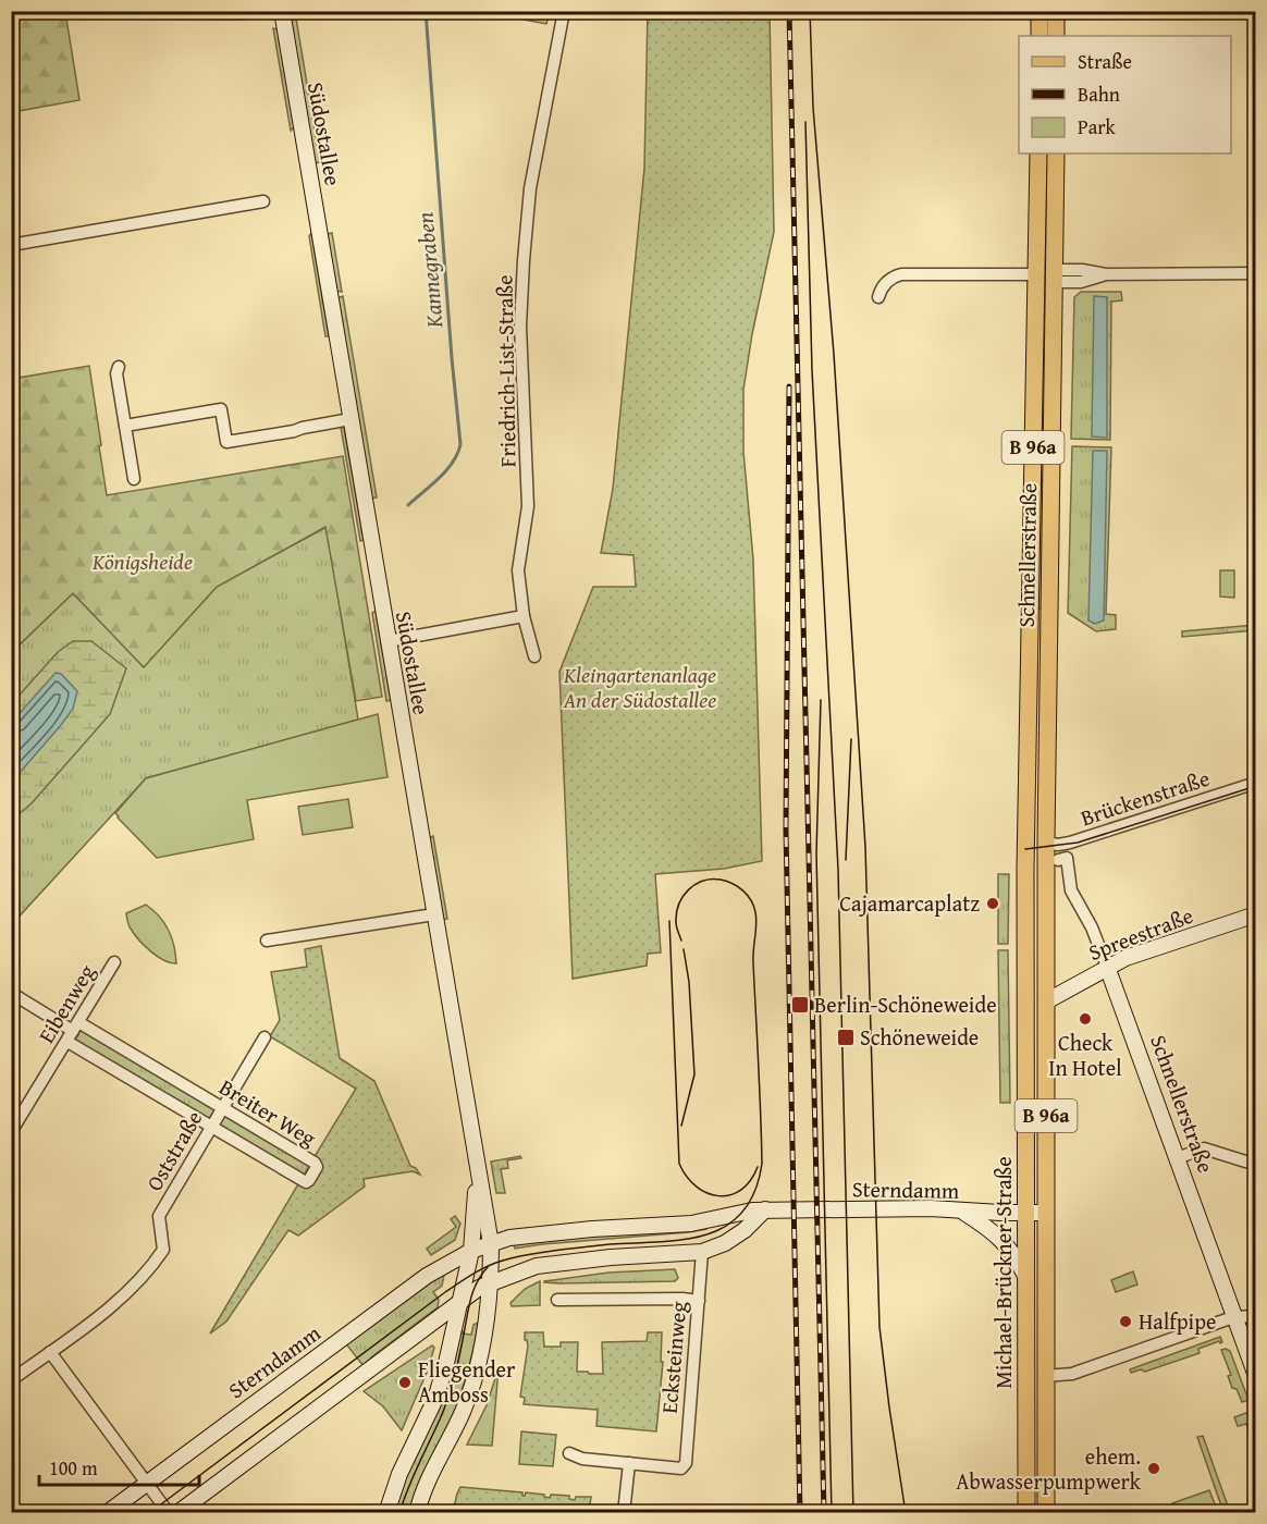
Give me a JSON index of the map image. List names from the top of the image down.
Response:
{
  "streets": {
    "main road": ["B 96a", "Schnellerstraße", "Michael-Brückner-Straße"],
    "street": [
      "Südostallee",
      "Friedrich-List-Straße",
      "Brückenstraße",
      "Spreestraße",
      "Eibenweg",
      "Breiter Weg",
      "Oststraße",
      "Sterndamm",
      "Ecksteinweg"
    ]
  },
  "crossings": [
    ["Südostallee", "Sterndamm"],
    ["Schnellerstraße", "Brückenstraße"],
    ["Schnellerstraße", "Spreestraße"],
    ["Schnellerstraße", "Michael-Brückner-Straße"],
    ["Brückenstraße", "Michael-Brückner-Straße"],
    ["Spreestraße", "Michael-Brückner-Straße"],
    ["Eibenweg", "Breiter Weg"],
    ["Breiter Weg", "Oststraße"],
    ["Sterndamm", "Michael-Brückner-Straße"]
  ],
  "water": ["Kannegraben"],
  "parks": ["Königsheide", "Kleingartenanlage An der Südostallee"],
  "places": {
    "other": [
      "Cajamarcaplatz",
      "Check In Hotel",
      "Halfpipe",
      "Fliegender Amboss",
      "ehem. Abwasserpumpwerk"
    ],
    "transit": ["Berlin-Schöneweide", "Schöneweide"]
  },
  "legend": ["Straße", "Bahn", "Park"],
  "scale_bar": "100 m"
}
